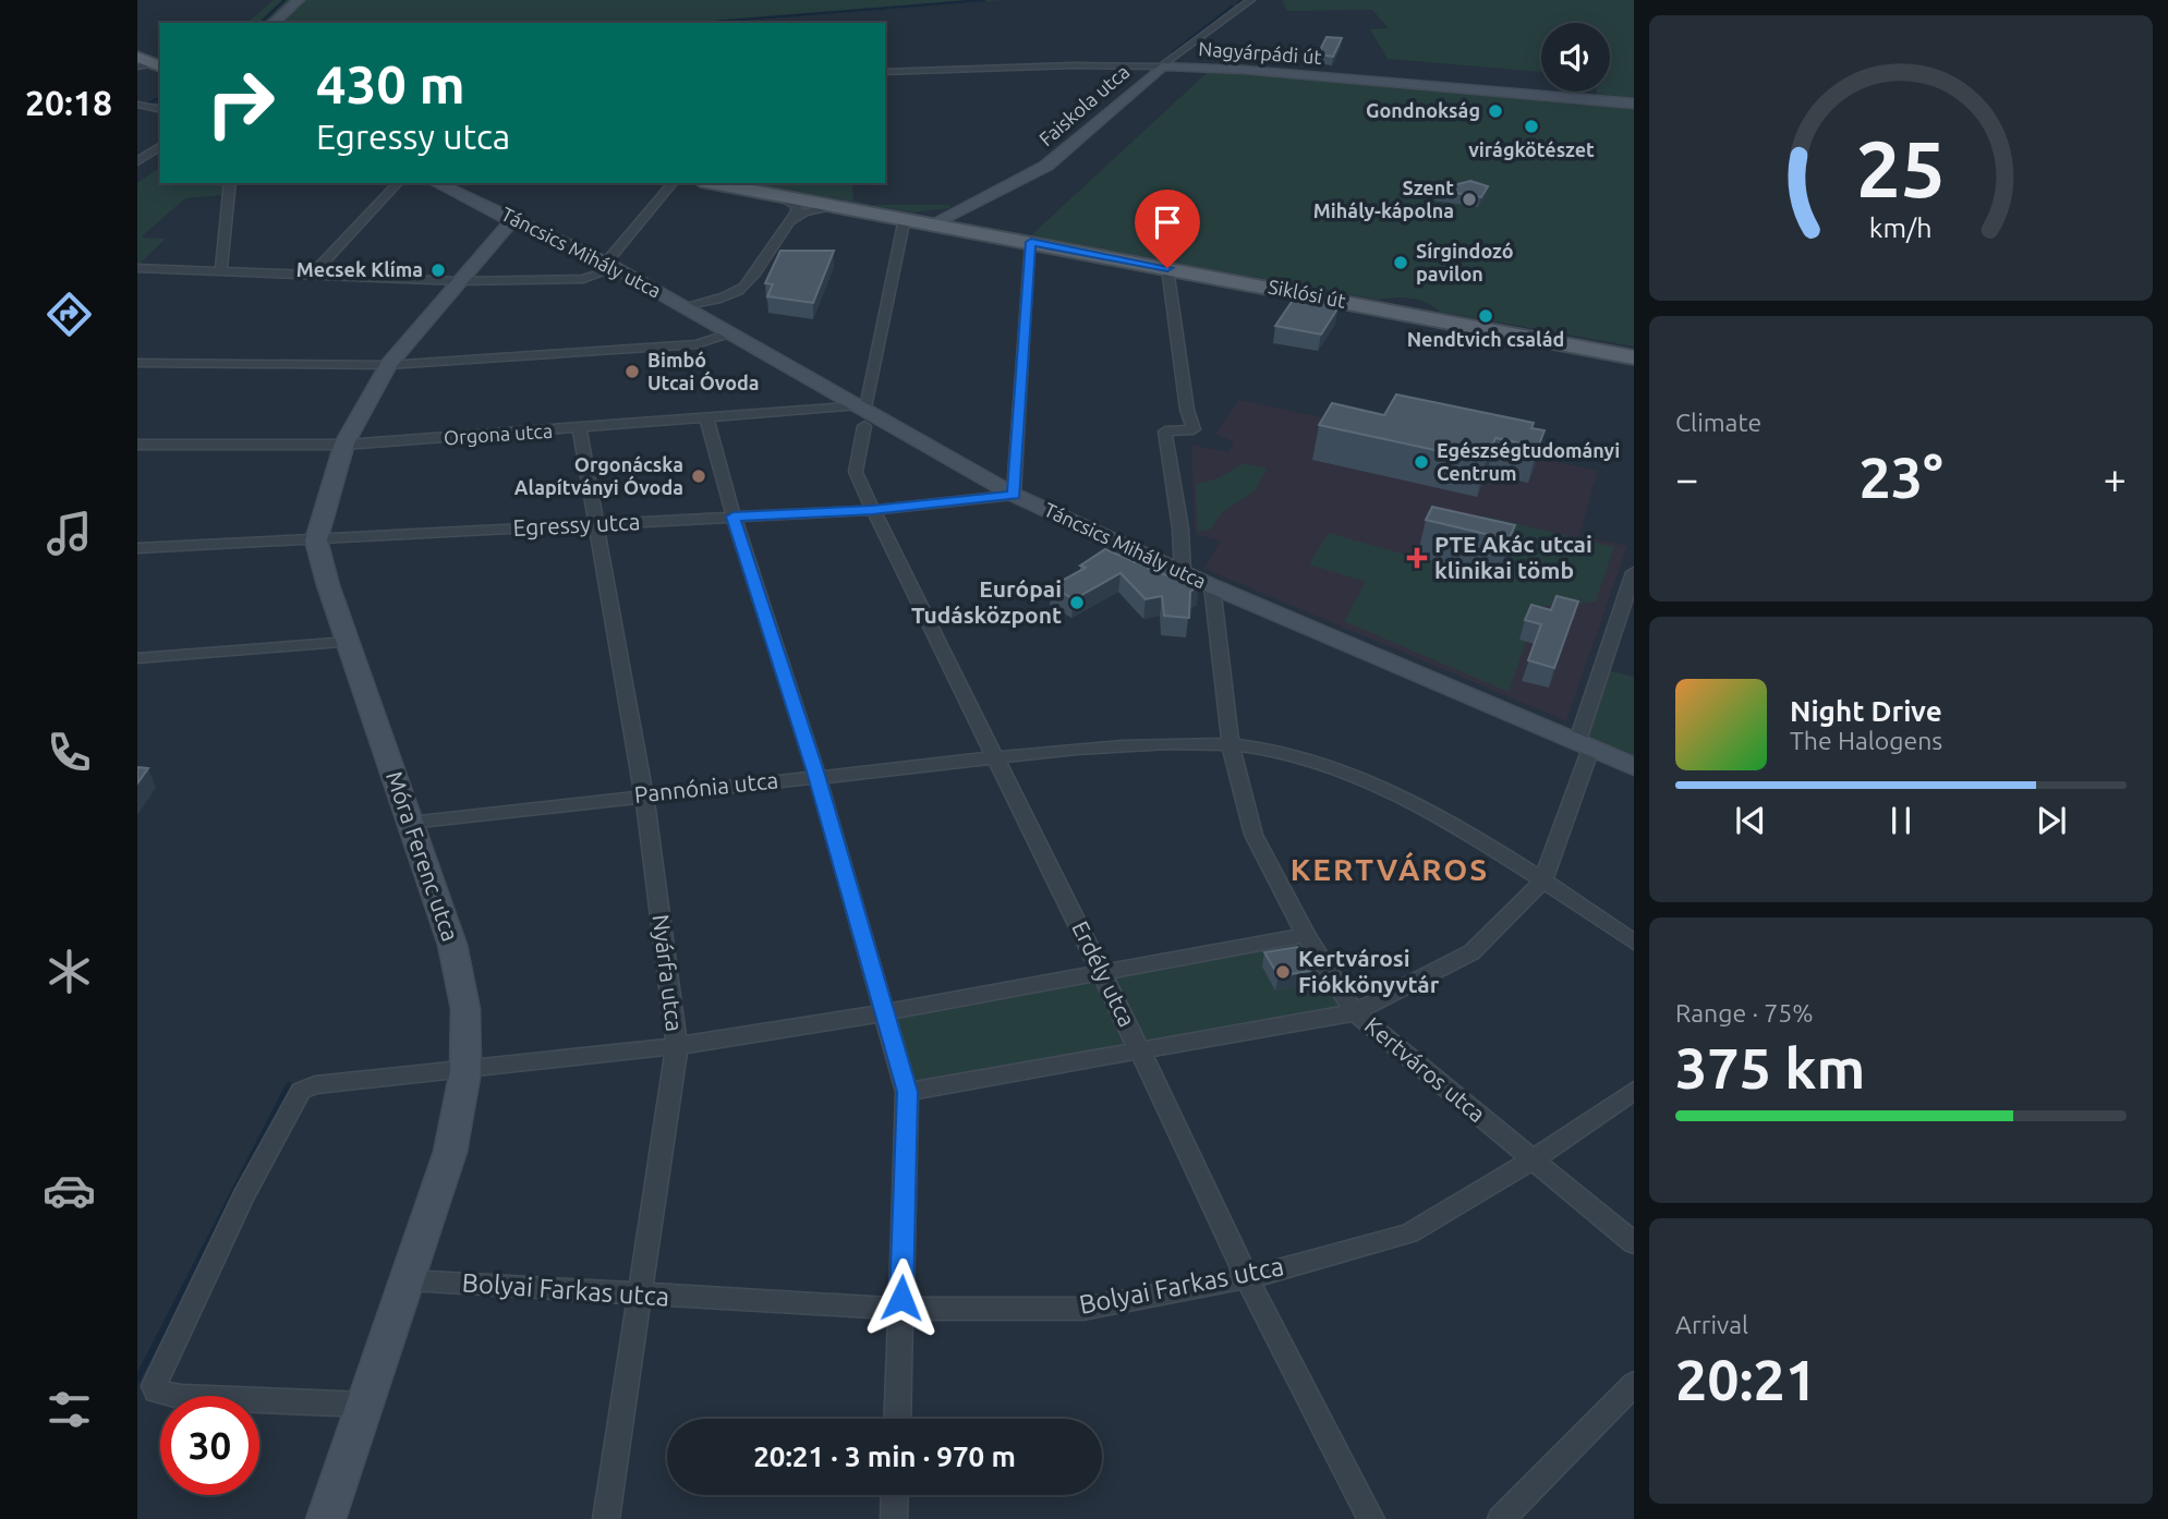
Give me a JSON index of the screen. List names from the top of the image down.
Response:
{
  "streets": {
    "main road": ["Siklósi út"],
    "street": [
      "Nagyárpádi út",
      "Faiskola utca",
      "Táncsics Mihály utca",
      "Orgona utca",
      "Egressy utca",
      "Pannónia utca",
      "Móra Ferenc utca",
      "Nyárfa utca",
      "Erdély utca",
      "Kertváros utca",
      "Bolyai Farkas utca"
    ]
  },
  "crossings": [
    ["Nagyárpádi út", "Faiskola utca"],
    ["Táncsics Mihály utca", "Orgona utca"],
    ["Táncsics Mihály utca", "Egressy utca"],
    ["Táncsics Mihály utca", "Erdély utca"],
    ["Táncsics Mihály utca", "Kertváros utca"],
    ["Orgona utca", "Nyárfa utca"],
    ["Orgona utca", "Erdély utca"],
    ["Egressy utca", "Móra Ferenc utca"],
    ["Egressy utca", "Nyárfa utca"],
    ["Egressy utca", "Erdély utca"],
    ["Pannónia utca", "Móra Ferenc utca"],
    ["Pannónia utca", "Nyárfa utca"],
    ["Pannónia utca", "Erdély utca"],
    ["Pannónia utca", "Kertváros utca"],
    ["Móra Ferenc utca", "Bolyai Farkas utca"],
    ["Nyárfa utca", "Bolyai Farkas utca"],
    ["Erdély utca", "Bolyai Farkas utca"],
    ["Kertváros utca", "Bolyai Farkas utca"]
  ],
  "districts": ["KERTVÁROS"],
  "places": {
    "other": [
      "Gondnokság",
      "virágkötészet",
      "Szent Mihály-kápolna",
      "Sírgindozó pavilon",
      "Mecsek Klíma",
      "Nendtvich család",
      "Bimbó Utcai Óvoda",
      "Egészségtudományi Centrum",
      "Orgonácska Alapítványi Óvoda",
      "Európai Tudásközpont",
      "Kertvárosi Fiókkönyvtár"
    ],
    "health": ["PTE Akác utcai klinikai tömb"]
  },
  "page": {
    "tabs": "20:18",
    "turn": ["430 m", "Egressy utca"],
    "tile": [
      "Climate",
      ["Range · 75%", "375 km"],
      ["Arrival", "20:21"]
    ],
    "heat": ["−", "23°", "+"],
    "song": ["Night Drive", "The Halogens"],
    "limit": "30",
    "trip": "20:21 · 3 min · 970 m",
    "gauge": ["25", "km/h"]
  }
}
